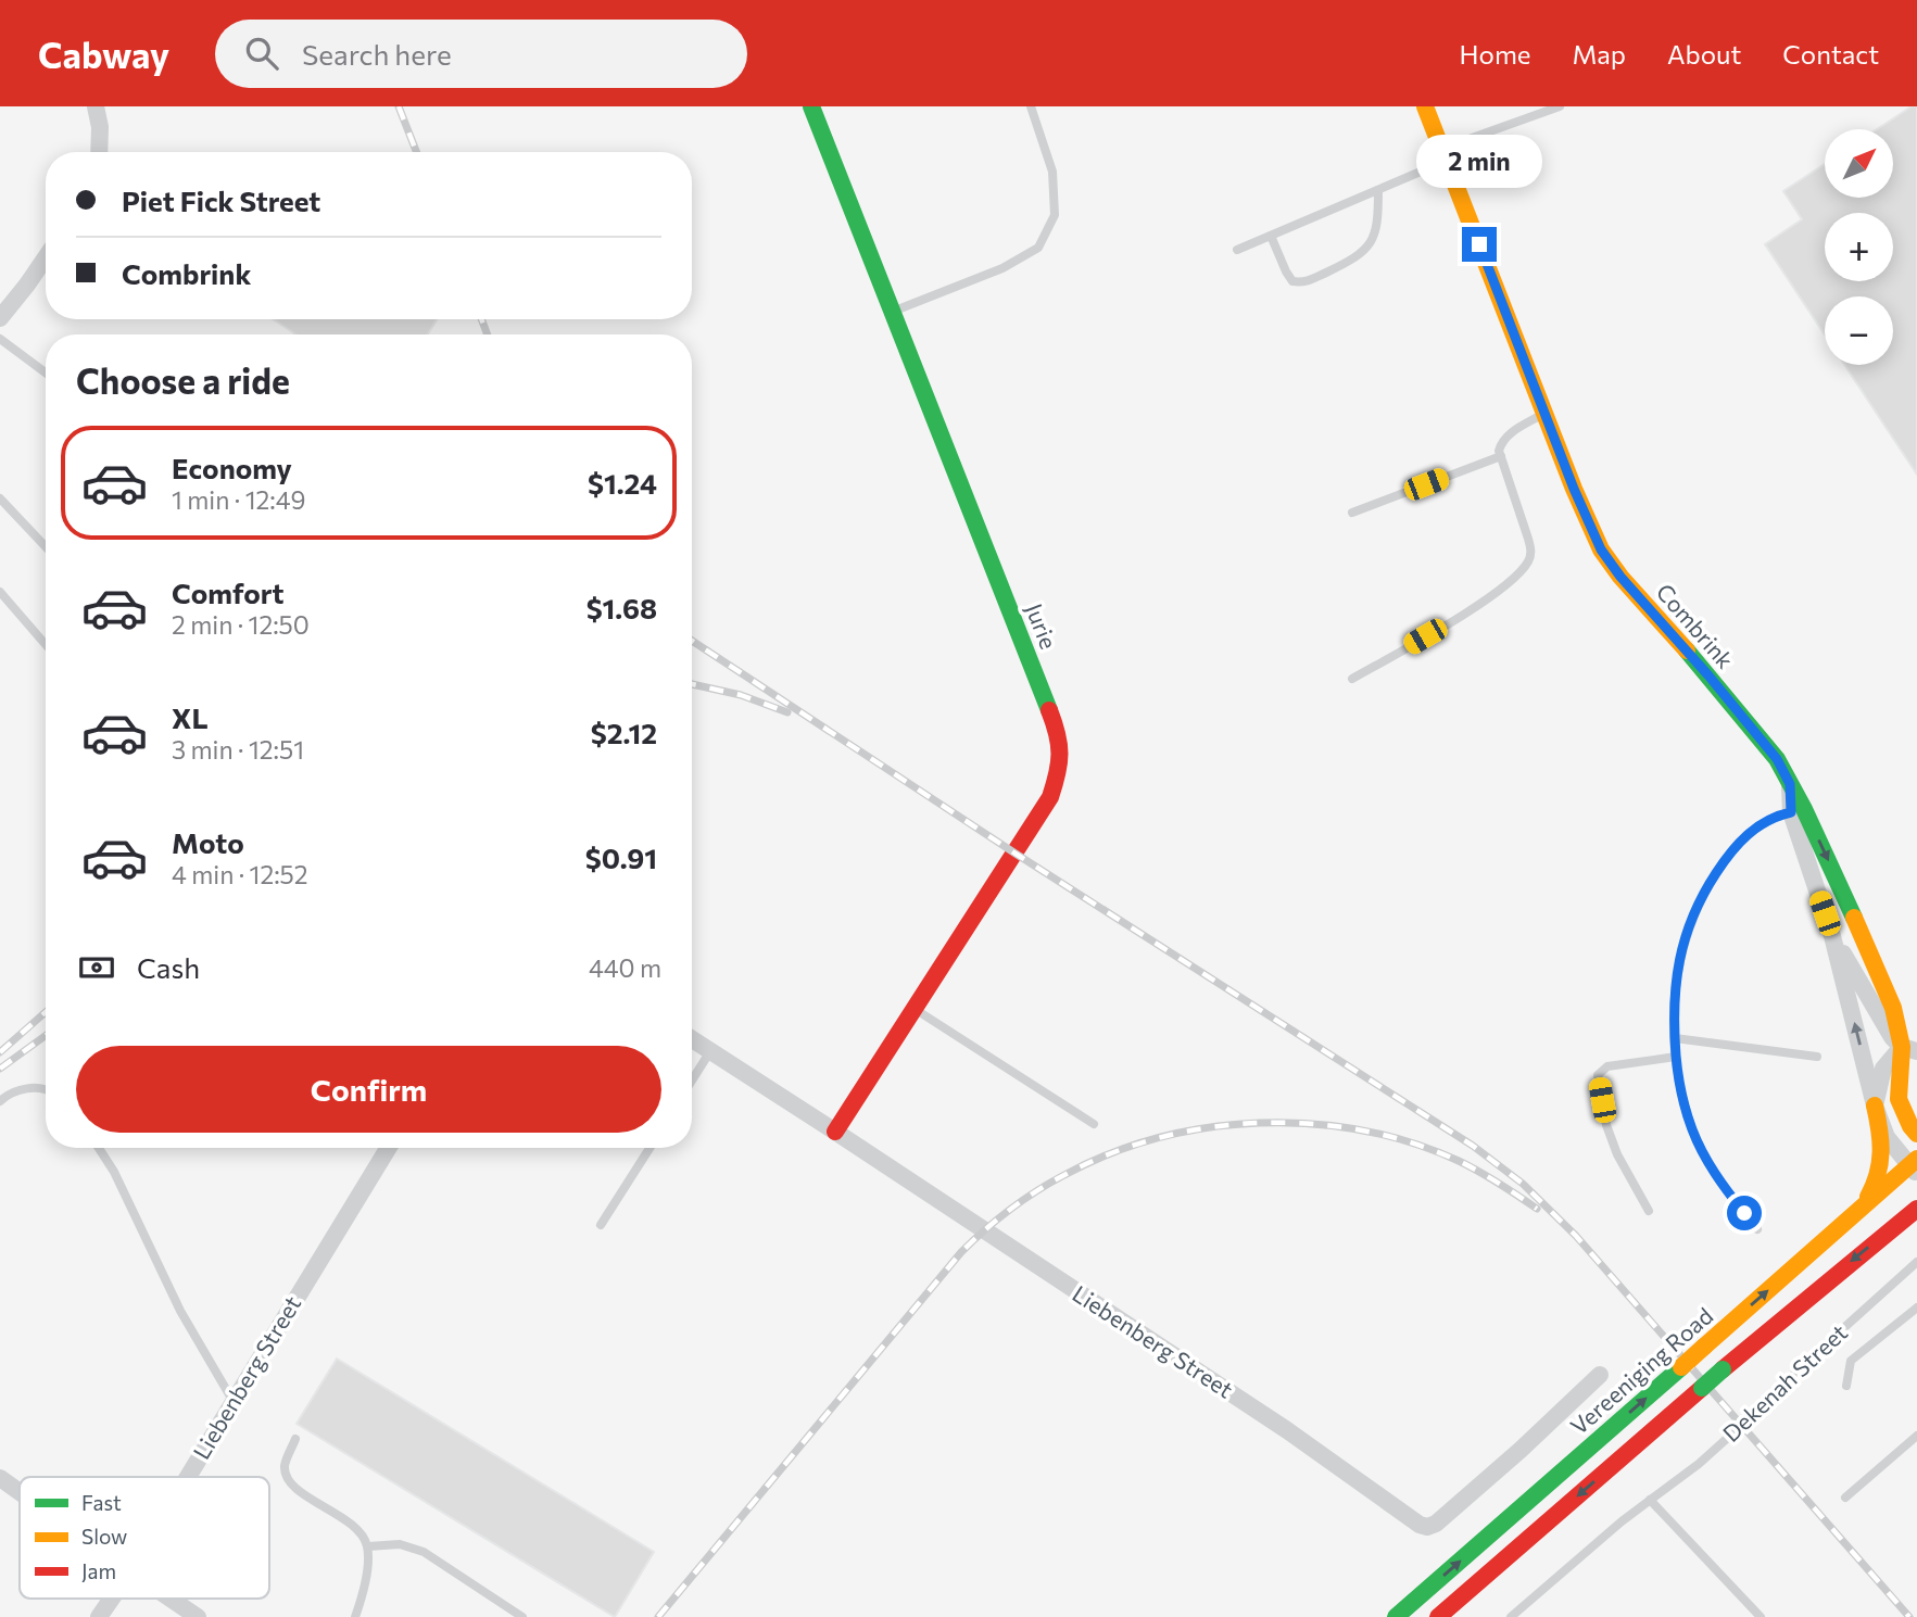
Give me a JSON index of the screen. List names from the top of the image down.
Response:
{
  "streets": {
    "street": [
      "Jurie",
      "Combrink",
      "Liebenberg Street",
      "Vereeniging Road"
    ],
    "lane": ["Dekenah Street"]
  },
  "crossings": [
    ["Jurie", "Liebenberg Street"]
  ],
  "legend": ["Fast", "Slow", "Jam"],
  "north": "top right",
  "page": {
    "header": "Cabway",
    "search": "Search here",
    "nav": [
      "Home",
      "Map",
      "About",
      "Contact"
    ],
    "map_buttons": ["+", "−"],
    "bubble": "2 min",
    "banner": ["Piet Fick Street", "Combrink"],
    "heading": "Choose a ride",
    "list": [
      {
        "name": "Economy",
        "note": "1 min · 12:49",
        "value": "$1.24"
      },
      {
        "name": "Comfort",
        "note": "2 min · 12:50",
        "value": "$1.68"
      },
      {
        "name": "XL",
        "note": "3 min · 12:51",
        "value": "$2.12"
      },
      {
        "name": "Moto",
        "note": "4 min · 12:52",
        "value": "$0.91"
      }
    ],
    "pay": ["Cash", "440 m"],
    "buttons": "Confirm"
  }
}
